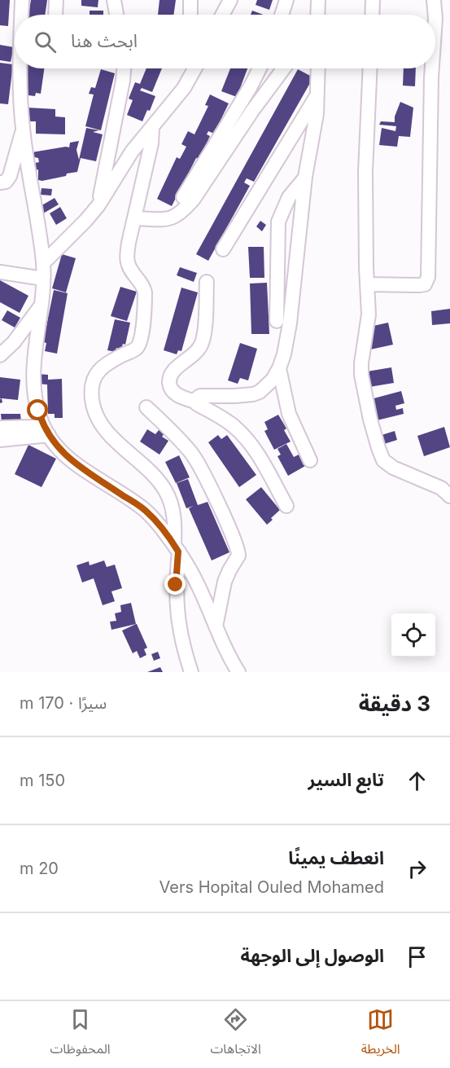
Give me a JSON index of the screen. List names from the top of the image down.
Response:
{
  "page": {
    "search": "ابحث هنا",
    "heading": ["3 دقيقة", "سيرًا · 170 m"],
    "list": [
      ["تابع السير", "150 m"],
      ["انعطف يمينًا", "Vers Hopital Ouled Mohamed", "20 m"],
      "الوصول إلى الوجهة"
    ],
    "nav": ["الخريطة", "الاتجاهات", "المحفوظات"]
  }
}
